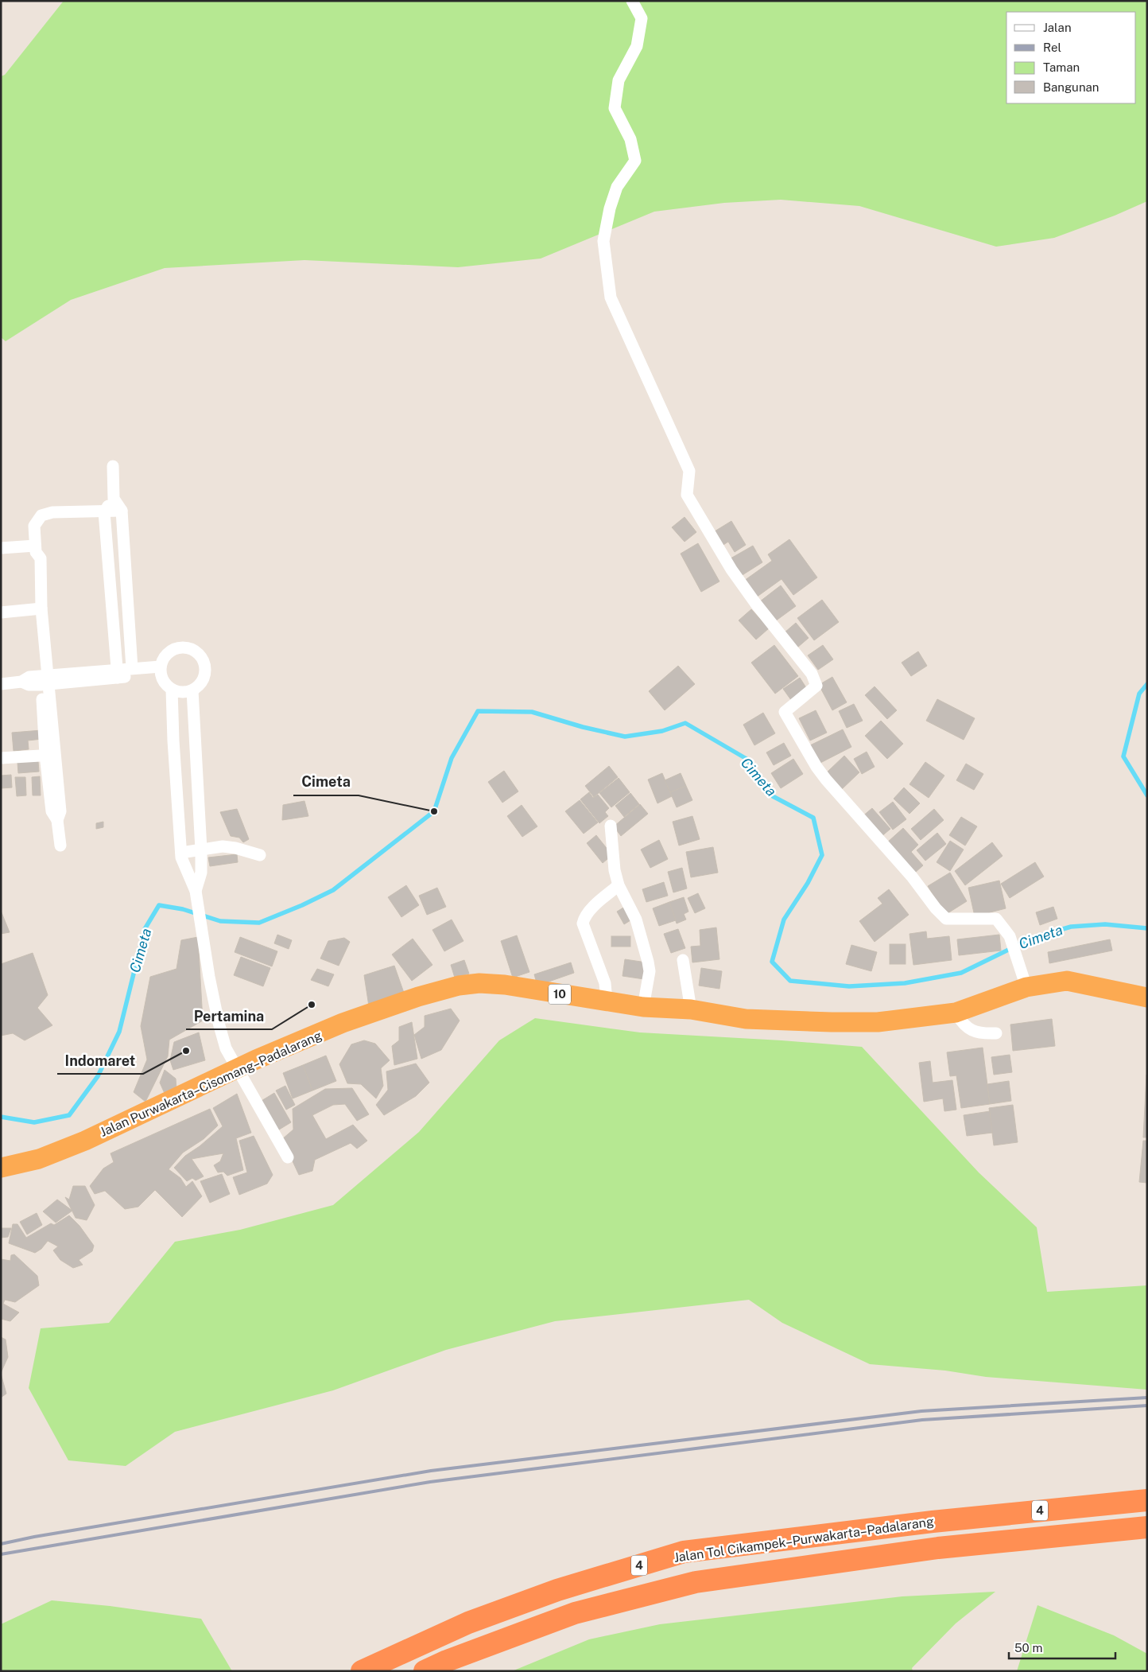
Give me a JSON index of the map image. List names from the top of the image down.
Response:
{
  "streets": {
    "highway": [
      "10",
      "Jalan Purwakarta–Cisomang–Padalarang",
      "4",
      "Jalan Tol Cikampek–Purwakarta–Padalarang"
    ]
  },
  "water": ["Cimeta"],
  "places": ["Cimeta", "Pertamina", "Indomaret"],
  "legend": [
    "Jalan",
    "Rel",
    "Taman",
    "Bangunan"
  ],
  "scale_bar": "50 m"
}
